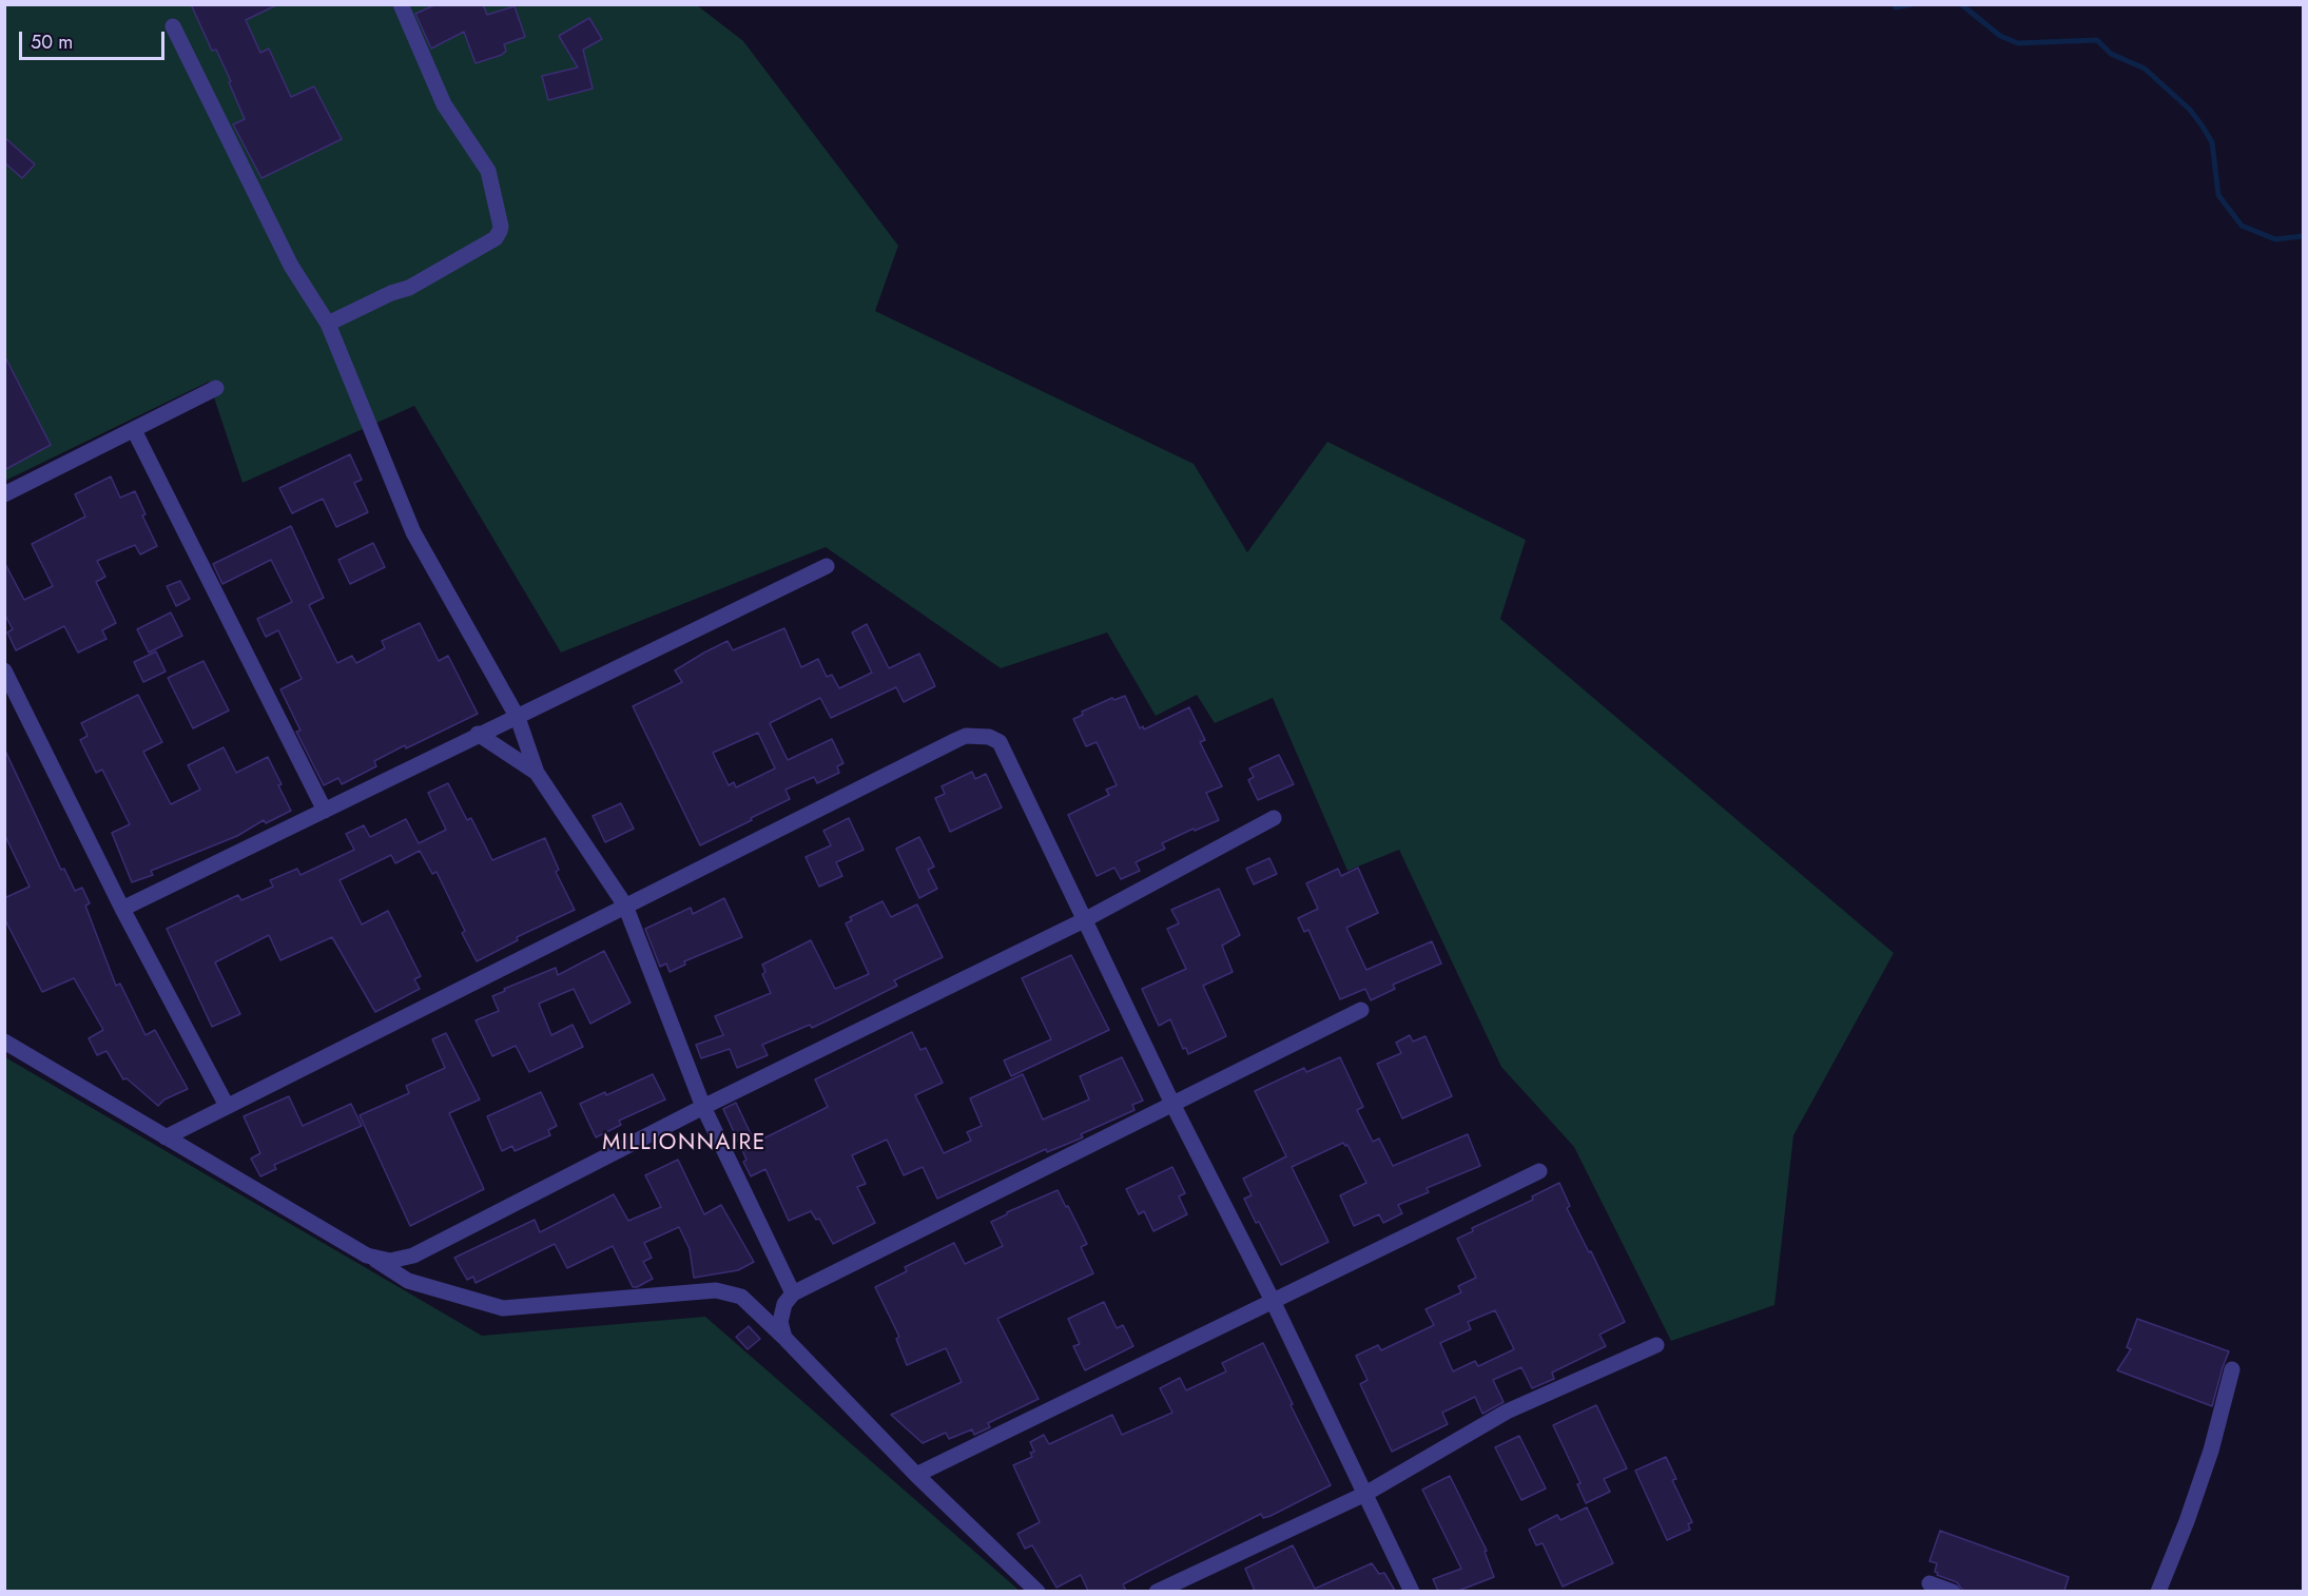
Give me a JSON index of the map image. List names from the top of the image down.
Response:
{
  "districts": ["MILLIONNAIRE"],
  "scale_bar": "50 m"
}
